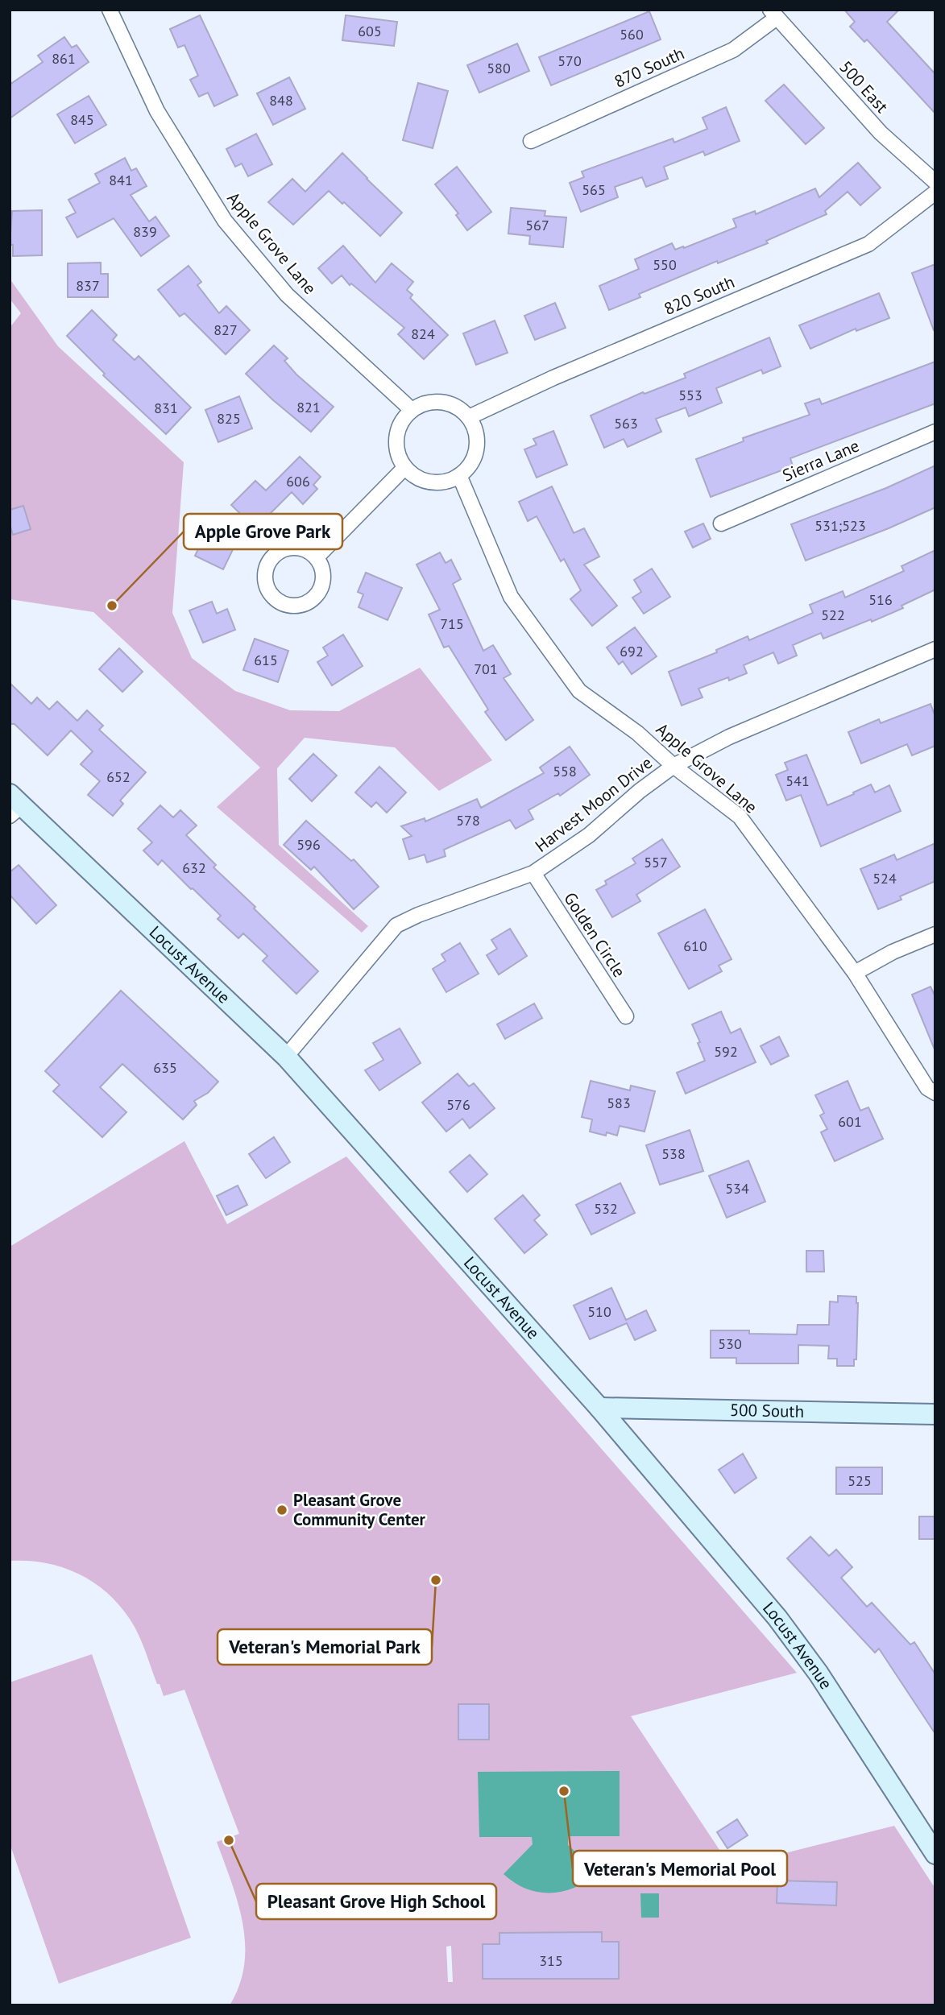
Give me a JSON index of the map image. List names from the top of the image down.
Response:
{
  "streets": {
    "street": [
      "870 South",
      "500 East",
      "Apple Grove Lane",
      "820 South",
      "Sierra Lane",
      "Harvest Moon Drive",
      "Golden Circle",
      "Locust Avenue",
      "500 South"
    ]
  },
  "crossings": [
    ["870 South", "500 East"],
    ["Apple Grove Lane", "820 South"],
    ["Apple Grove Lane", "Harvest Moon Drive"],
    ["Harvest Moon Drive", "Golden Circle"],
    ["Harvest Moon Drive", "Locust Avenue"],
    ["Locust Avenue", "500 South"]
  ],
  "places": [
    "Apple Grove Park",
    "Pleasant Grove Community Center",
    "Veteran's Memorial Park",
    "Veteran's Memorial Pool",
    "Pleasant Grove High School"
  ],
  "house_numbers": [
    "605",
    "560",
    "861",
    "570",
    "580",
    "848",
    "845",
    "841",
    "565",
    "567",
    "839",
    "550",
    "837",
    "827",
    "824",
    "553",
    "821",
    "831",
    "825",
    "563",
    "606",
    "531;523",
    "516",
    "522",
    "715",
    "692",
    "615",
    "701",
    "558",
    "652",
    "541",
    "578",
    "596",
    "557",
    "632",
    "524",
    "610",
    "592",
    "635",
    "583",
    "576",
    "601",
    "538",
    "534",
    "532",
    "510",
    "530",
    "525",
    "315"
  ]
}
